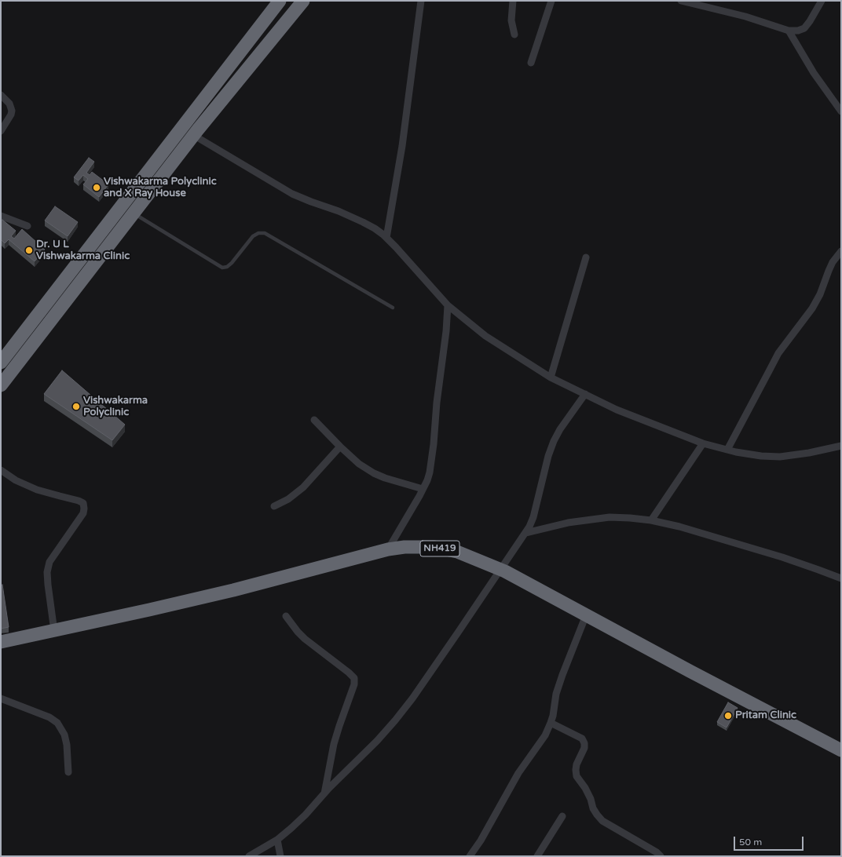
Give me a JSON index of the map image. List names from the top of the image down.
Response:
{
  "streets": {
    "highway": ["NH419"]
  },
  "places": [
    "Vishwakarma Polyclinic and X Ray House",
    "Dr. U L Vishwakarma Clinic",
    "Vishwakarma Polyclinic",
    "Pritam Clinic"
  ],
  "scale_bar": "50 m"
}
